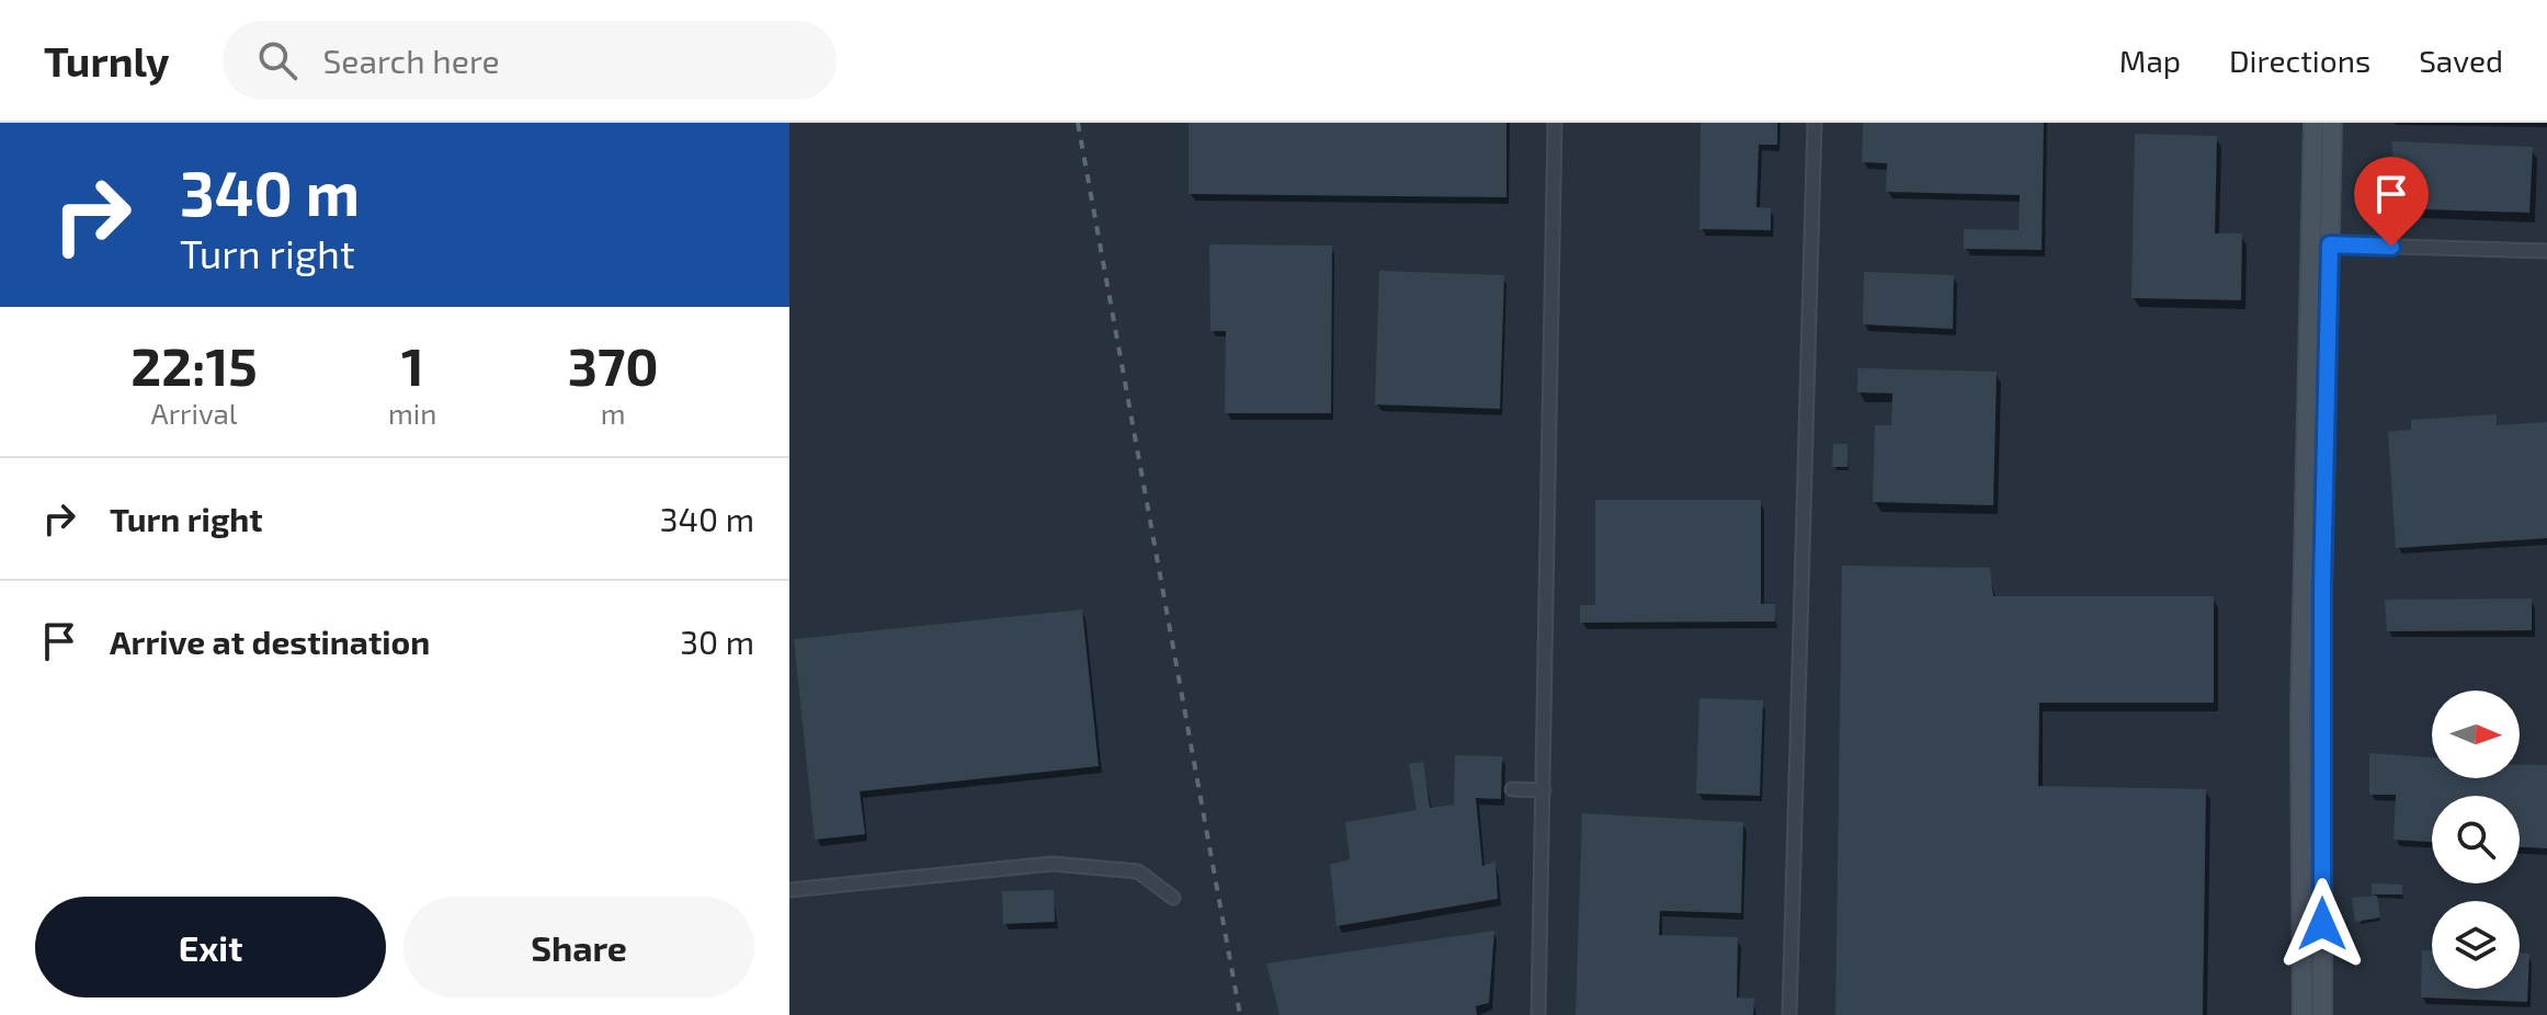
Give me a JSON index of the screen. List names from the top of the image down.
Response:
{
  "north": "right",
  "page": {
    "header": "Turnly",
    "search": "Search here",
    "nav": ["Map", "Directions", "Saved"],
    "turn": ["340 m", "Turn right"],
    "eta": [
      "22:15",
      "Arrival",
      "1",
      "min",
      "370",
      "m"
    ],
    "list": [
      {
        "name": "Turn right",
        "value": "340 m"
      },
      {
        "name": "Arrive at destination",
        "value": "30 m"
      }
    ],
    "buttons": ["Exit", "Share"]
  }
}
